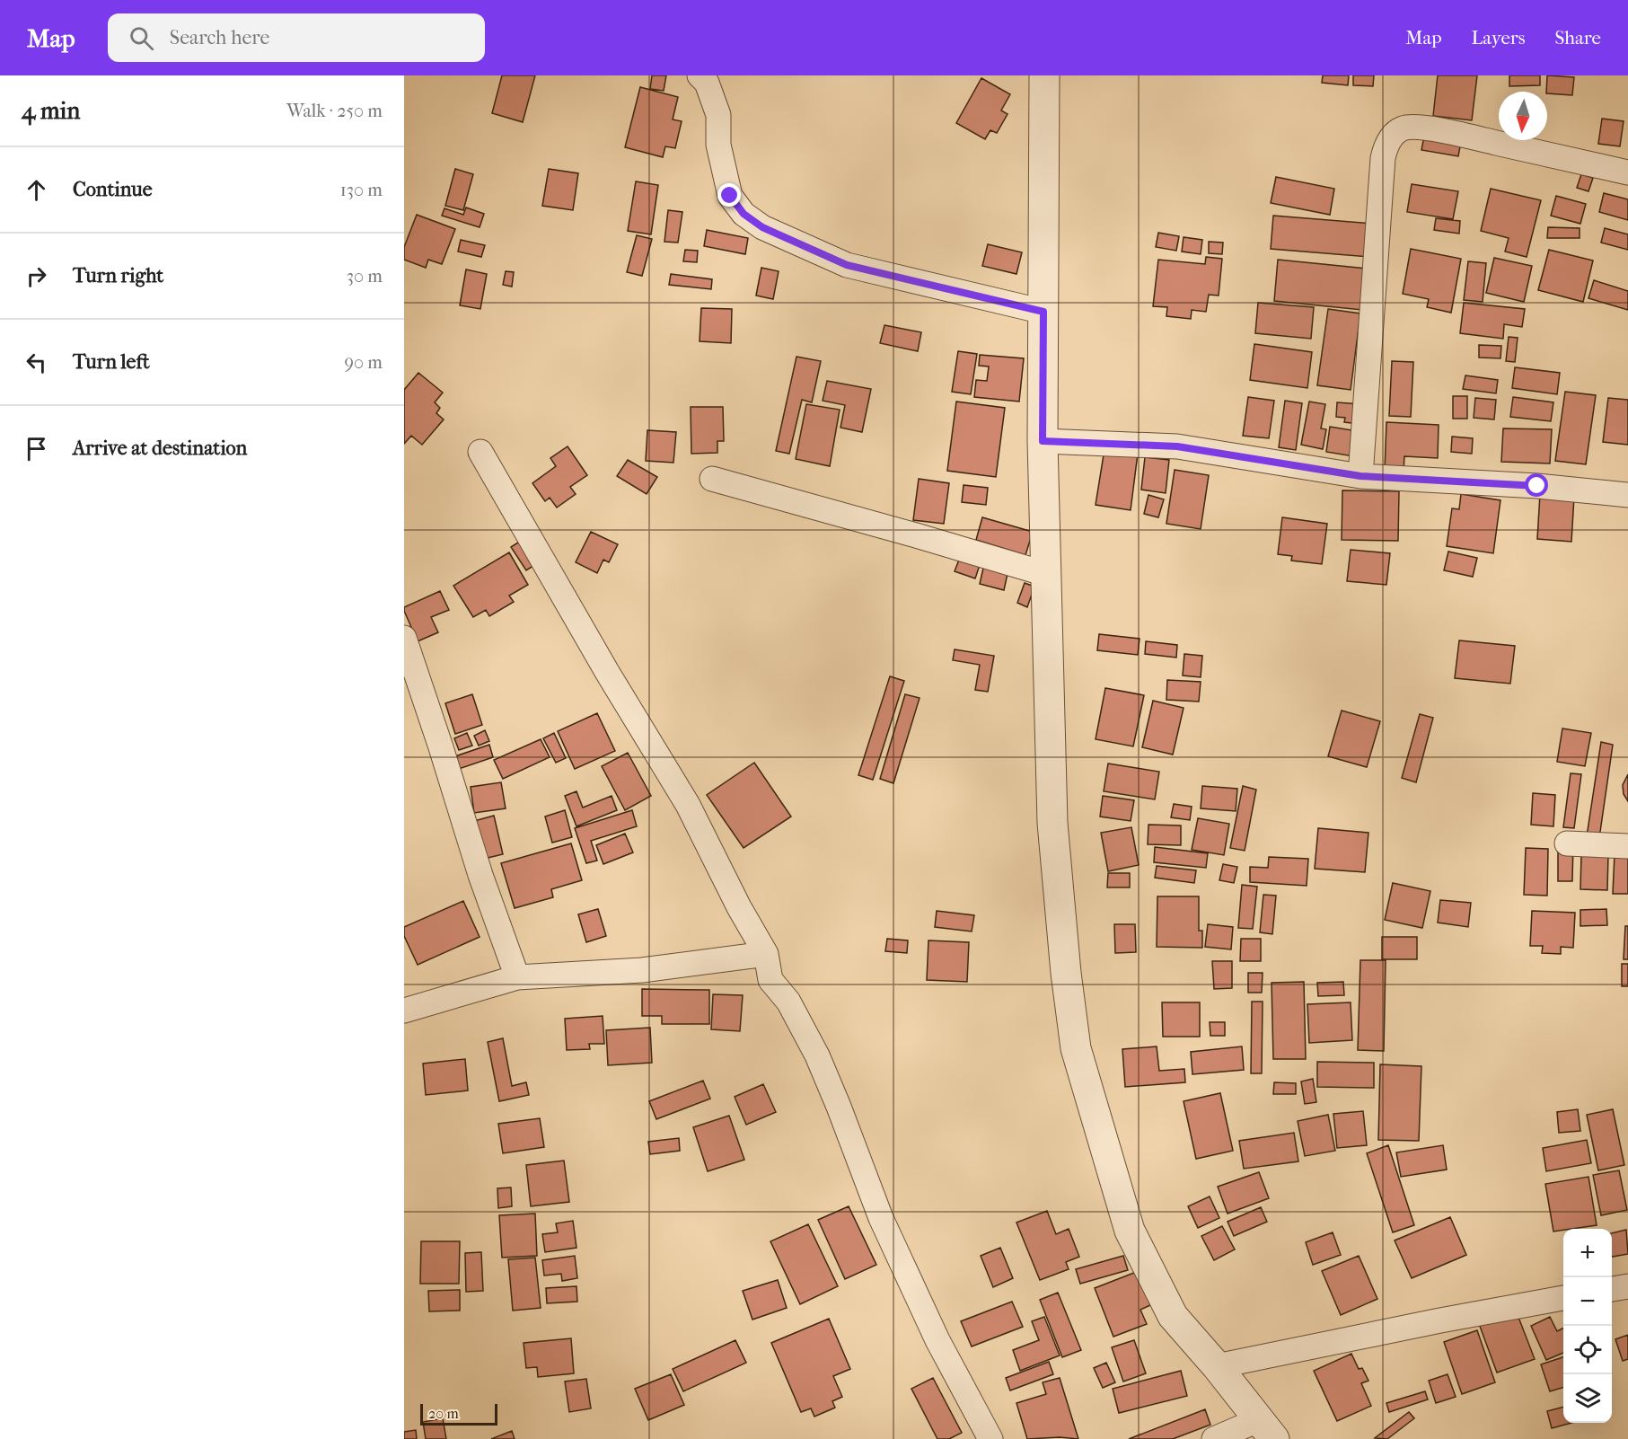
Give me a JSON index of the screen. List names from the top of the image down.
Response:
{
  "scale_bar": "20 m",
  "north": "bottom",
  "page": {
    "header": "Map",
    "search": "Search here",
    "nav": ["Map", "Layers", "Share"],
    "heading": ["4 min", "Walk · 250 m"],
    "list": [
      ["Continue", "130 m"],
      ["Turn right", "30 m"],
      ["Turn left", "90 m"],
      "Arrive at destination"
    ],
    "map_buttons": ["+", "−"],
    "scale": "20 m"
  }
}
